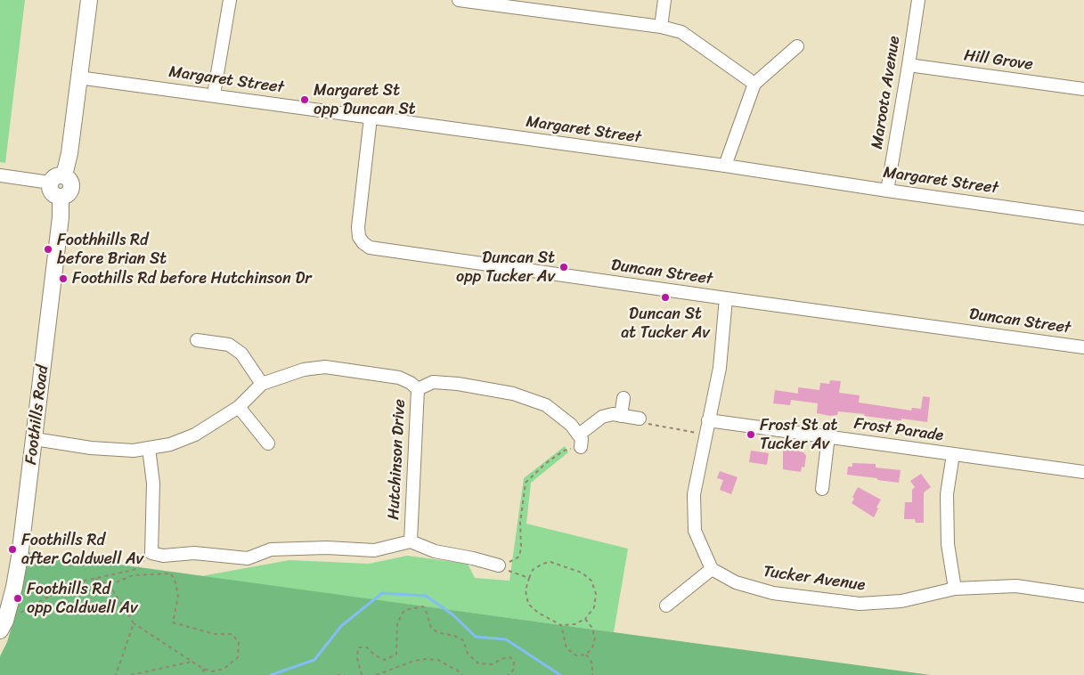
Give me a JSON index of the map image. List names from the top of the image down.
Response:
{
  "streets": {
    "main road": ["Foothills Road"],
    "street": [
      "Hill Grove",
      "Margaret Street",
      "Maroota Avenue",
      "Duncan Street",
      "Frost Parade",
      "Hutchinson Drive",
      "Tucker Avenue"
    ]
  },
  "crossings": [
    ["Hill Grove", "Maroota Avenue"],
    ["Margaret Street", "Maroota Avenue"],
    ["Margaret Street", "Duncan Street"],
    ["Foothills Road", "Hutchinson Drive"]
  ],
  "places": [
    "Margaret St opp Duncan St",
    "Foothhills Rd before Brian St",
    "Duncan St opp Tucker Av",
    "Foothills Rd before Hutchinson Dr",
    "Duncan St at Tucker Av",
    "Frost St at Tucker Av",
    "Foothills Rd after Caldwell Av",
    "Foothills Rd opp Caldwell Av"
  ]
}
